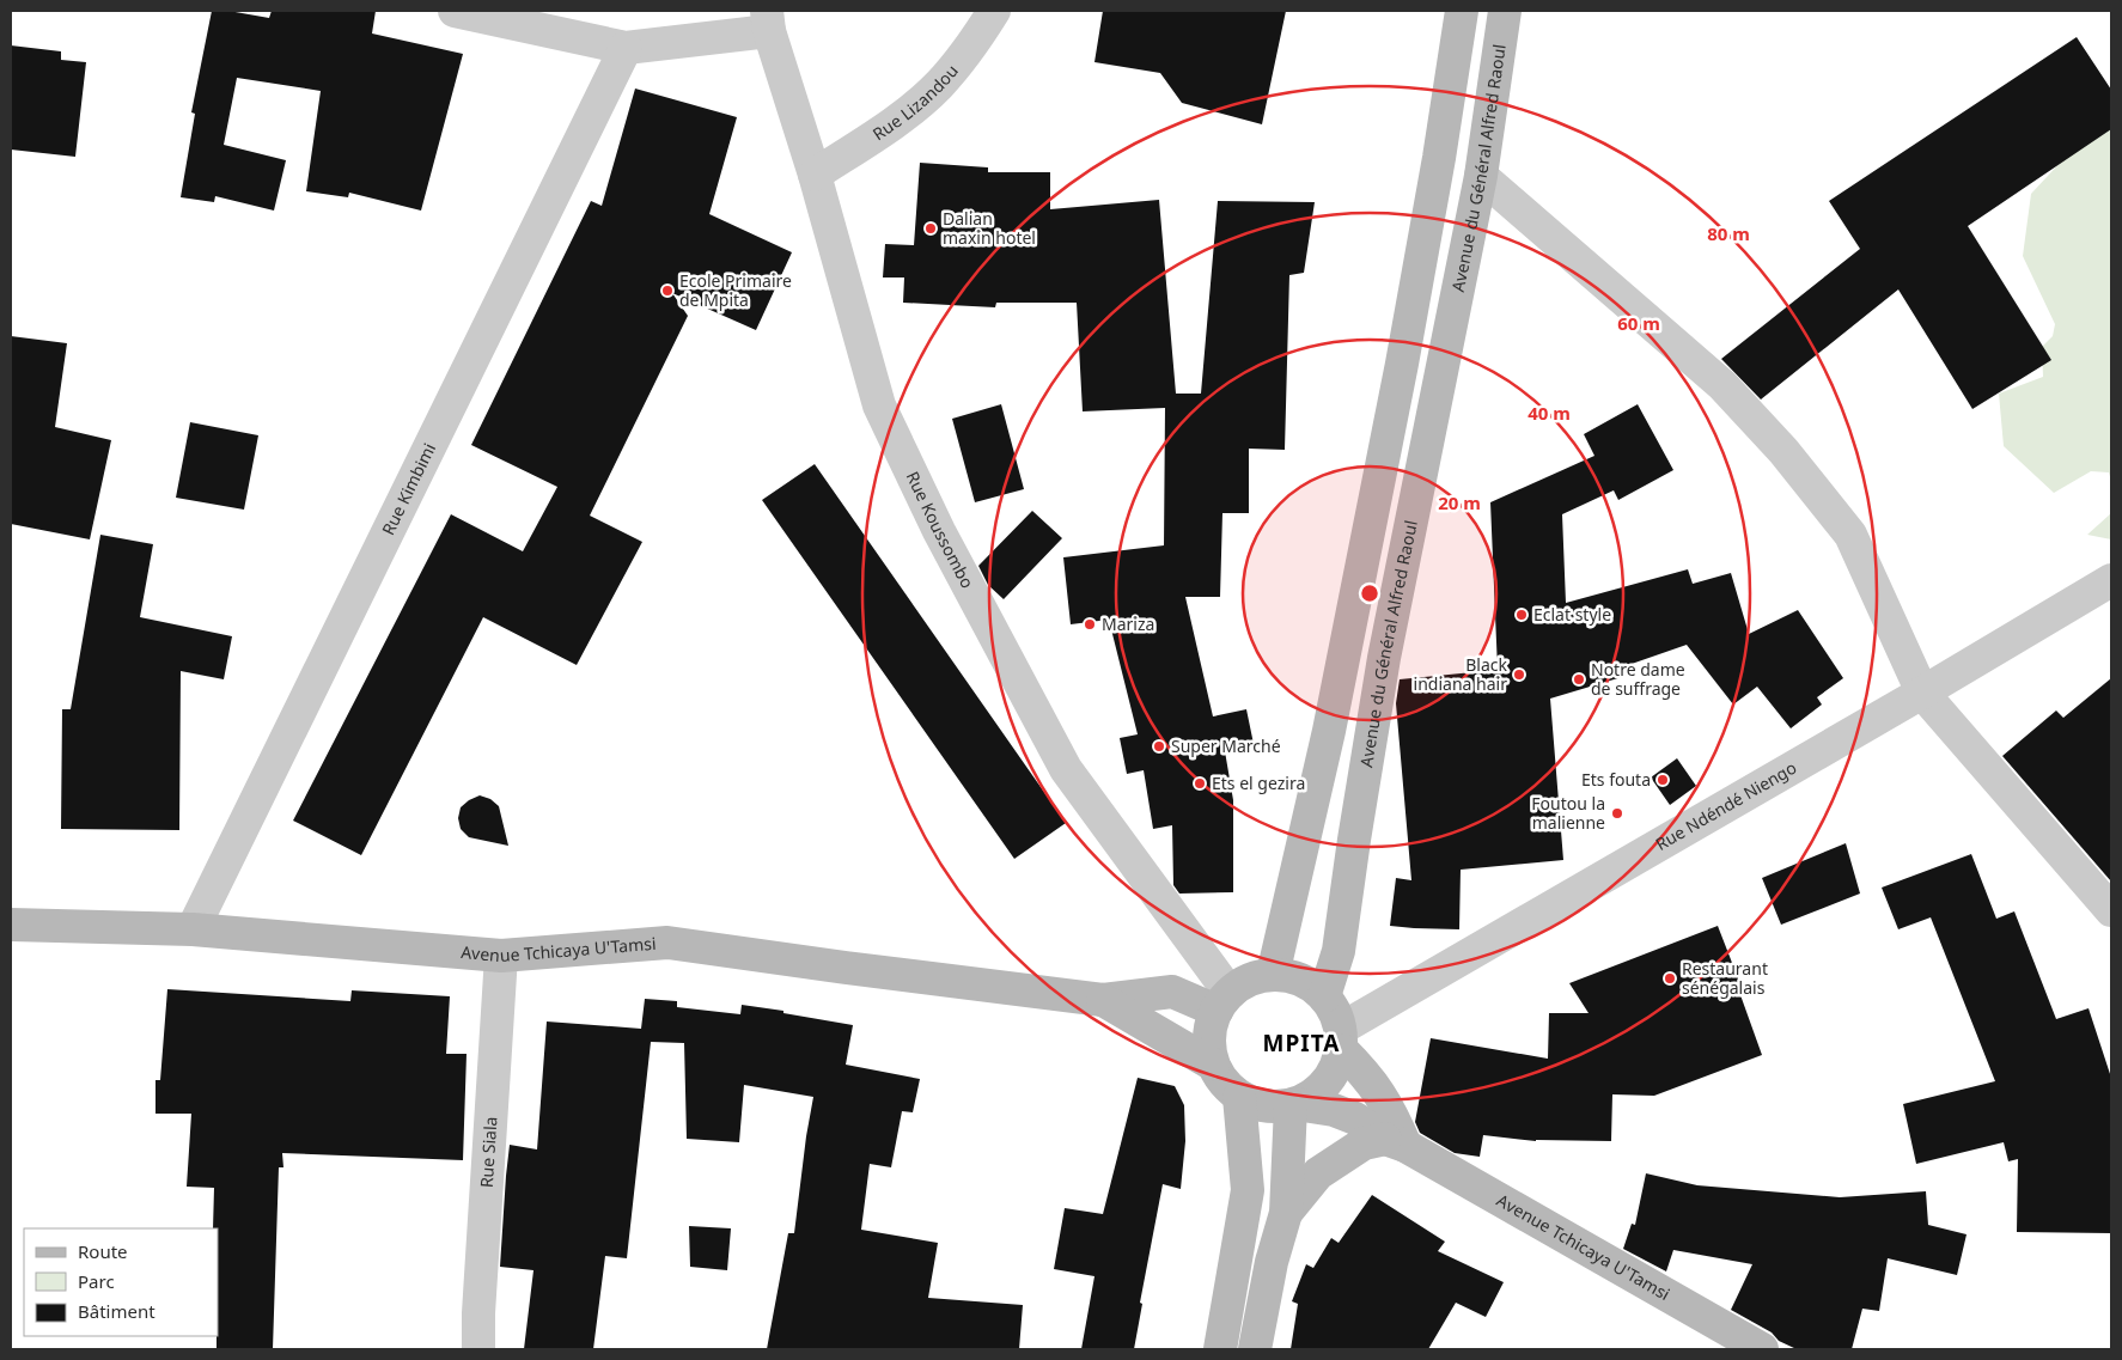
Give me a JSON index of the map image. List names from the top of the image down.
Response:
{
  "streets": {
    "street": [
      "Rue Lizandou",
      "Avenue du Général Alfred Raoul",
      "Rue Kimbimi",
      "Rue Koussombo",
      "Rue Ndéndé Niengo",
      "Avenue Tchicaya U'Tamsi",
      "Rue Siala"
    ]
  },
  "crossings": [
    ["Rue Lizandou", "Rue Koussombo"],
    ["Avenue du Général Alfred Raoul", "Rue Koussombo"],
    ["Avenue du Général Alfred Raoul", "Rue Ndéndé Niengo"],
    ["Avenue du Général Alfred Raoul", "Avenue Tchicaya U'Tamsi"],
    ["Rue Kimbimi", "Avenue Tchicaya U'Tamsi"],
    ["Rue Koussombo", "Rue Ndéndé Niengo"],
    ["Rue Koussombo", "Avenue Tchicaya U'Tamsi"],
    ["Rue Ndéndé Niengo", "Avenue Tchicaya U'Tamsi"],
    ["Avenue Tchicaya U'Tamsi", "Rue Siala"]
  ],
  "districts": ["MPITA"],
  "places": [
    "Dalian maxin hotel",
    "Ecole Primaire de Mpita",
    "Eclat style",
    "Mariza",
    "Black indiana hair",
    "Notre dame de suffrage",
    "Super Marché",
    "Ets fouta",
    "Ets el gezira",
    "Foutou la malienne",
    "Restaurant sénégalais"
  ],
  "legend": ["Route", "Parc", "Bâtiment"],
  "rings": [
    "80 m",
    "60 m",
    "40 m",
    "20 m"
  ]
}
